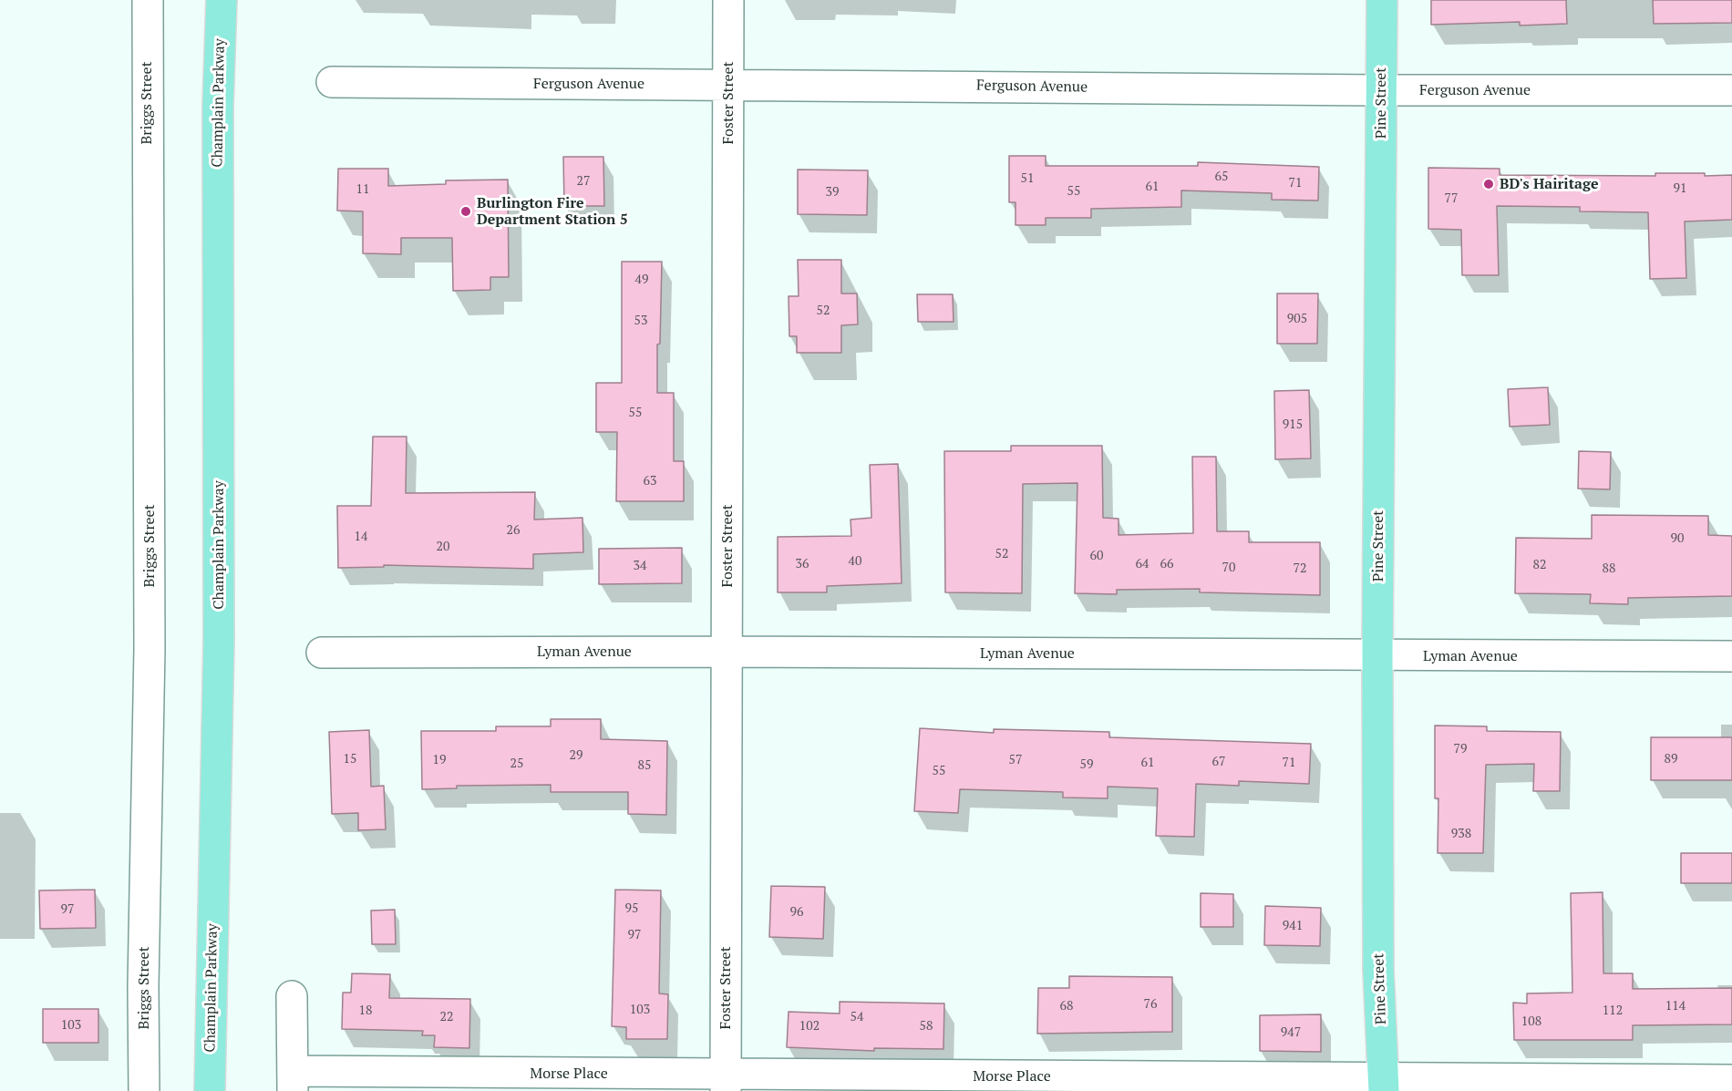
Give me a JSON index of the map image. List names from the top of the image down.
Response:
{
  "streets": {
    "main road": ["Champlain Parkway", "Pine Street"],
    "street": [
      "Ferguson Avenue",
      "Briggs Street",
      "Foster Street",
      "Lyman Avenue",
      "Morse Place"
    ]
  },
  "crossings": [
    ["Ferguson Avenue", "Foster Street"],
    ["Ferguson Avenue", "Pine Street"],
    ["Foster Street", "Lyman Avenue"],
    ["Foster Street", "Morse Place"],
    ["Pine Street", "Lyman Avenue"],
    ["Pine Street", "Morse Place"]
  ],
  "places": ["BD's Hairitage", "Burlington Fire Department Station 5"],
  "house_numbers": [
    "65",
    "51",
    "27",
    "71",
    "61",
    "91",
    "11",
    "55",
    "39",
    "77",
    "49",
    "52",
    "905",
    "53",
    "55",
    "915",
    "63",
    "26",
    "14",
    "90",
    "20",
    "52",
    "60",
    "40",
    "36",
    "64",
    "66",
    "82",
    "34",
    "70",
    "72",
    "88",
    "79",
    "29",
    "15",
    "89",
    "19",
    "57",
    "67",
    "61",
    "71",
    "25",
    "59",
    "85",
    "55",
    "938",
    "95",
    "97",
    "96",
    "941",
    "97",
    "76",
    "68",
    "114",
    "103",
    "18",
    "112",
    "22",
    "54",
    "108",
    "103",
    "102",
    "58",
    "947"
  ]
}
